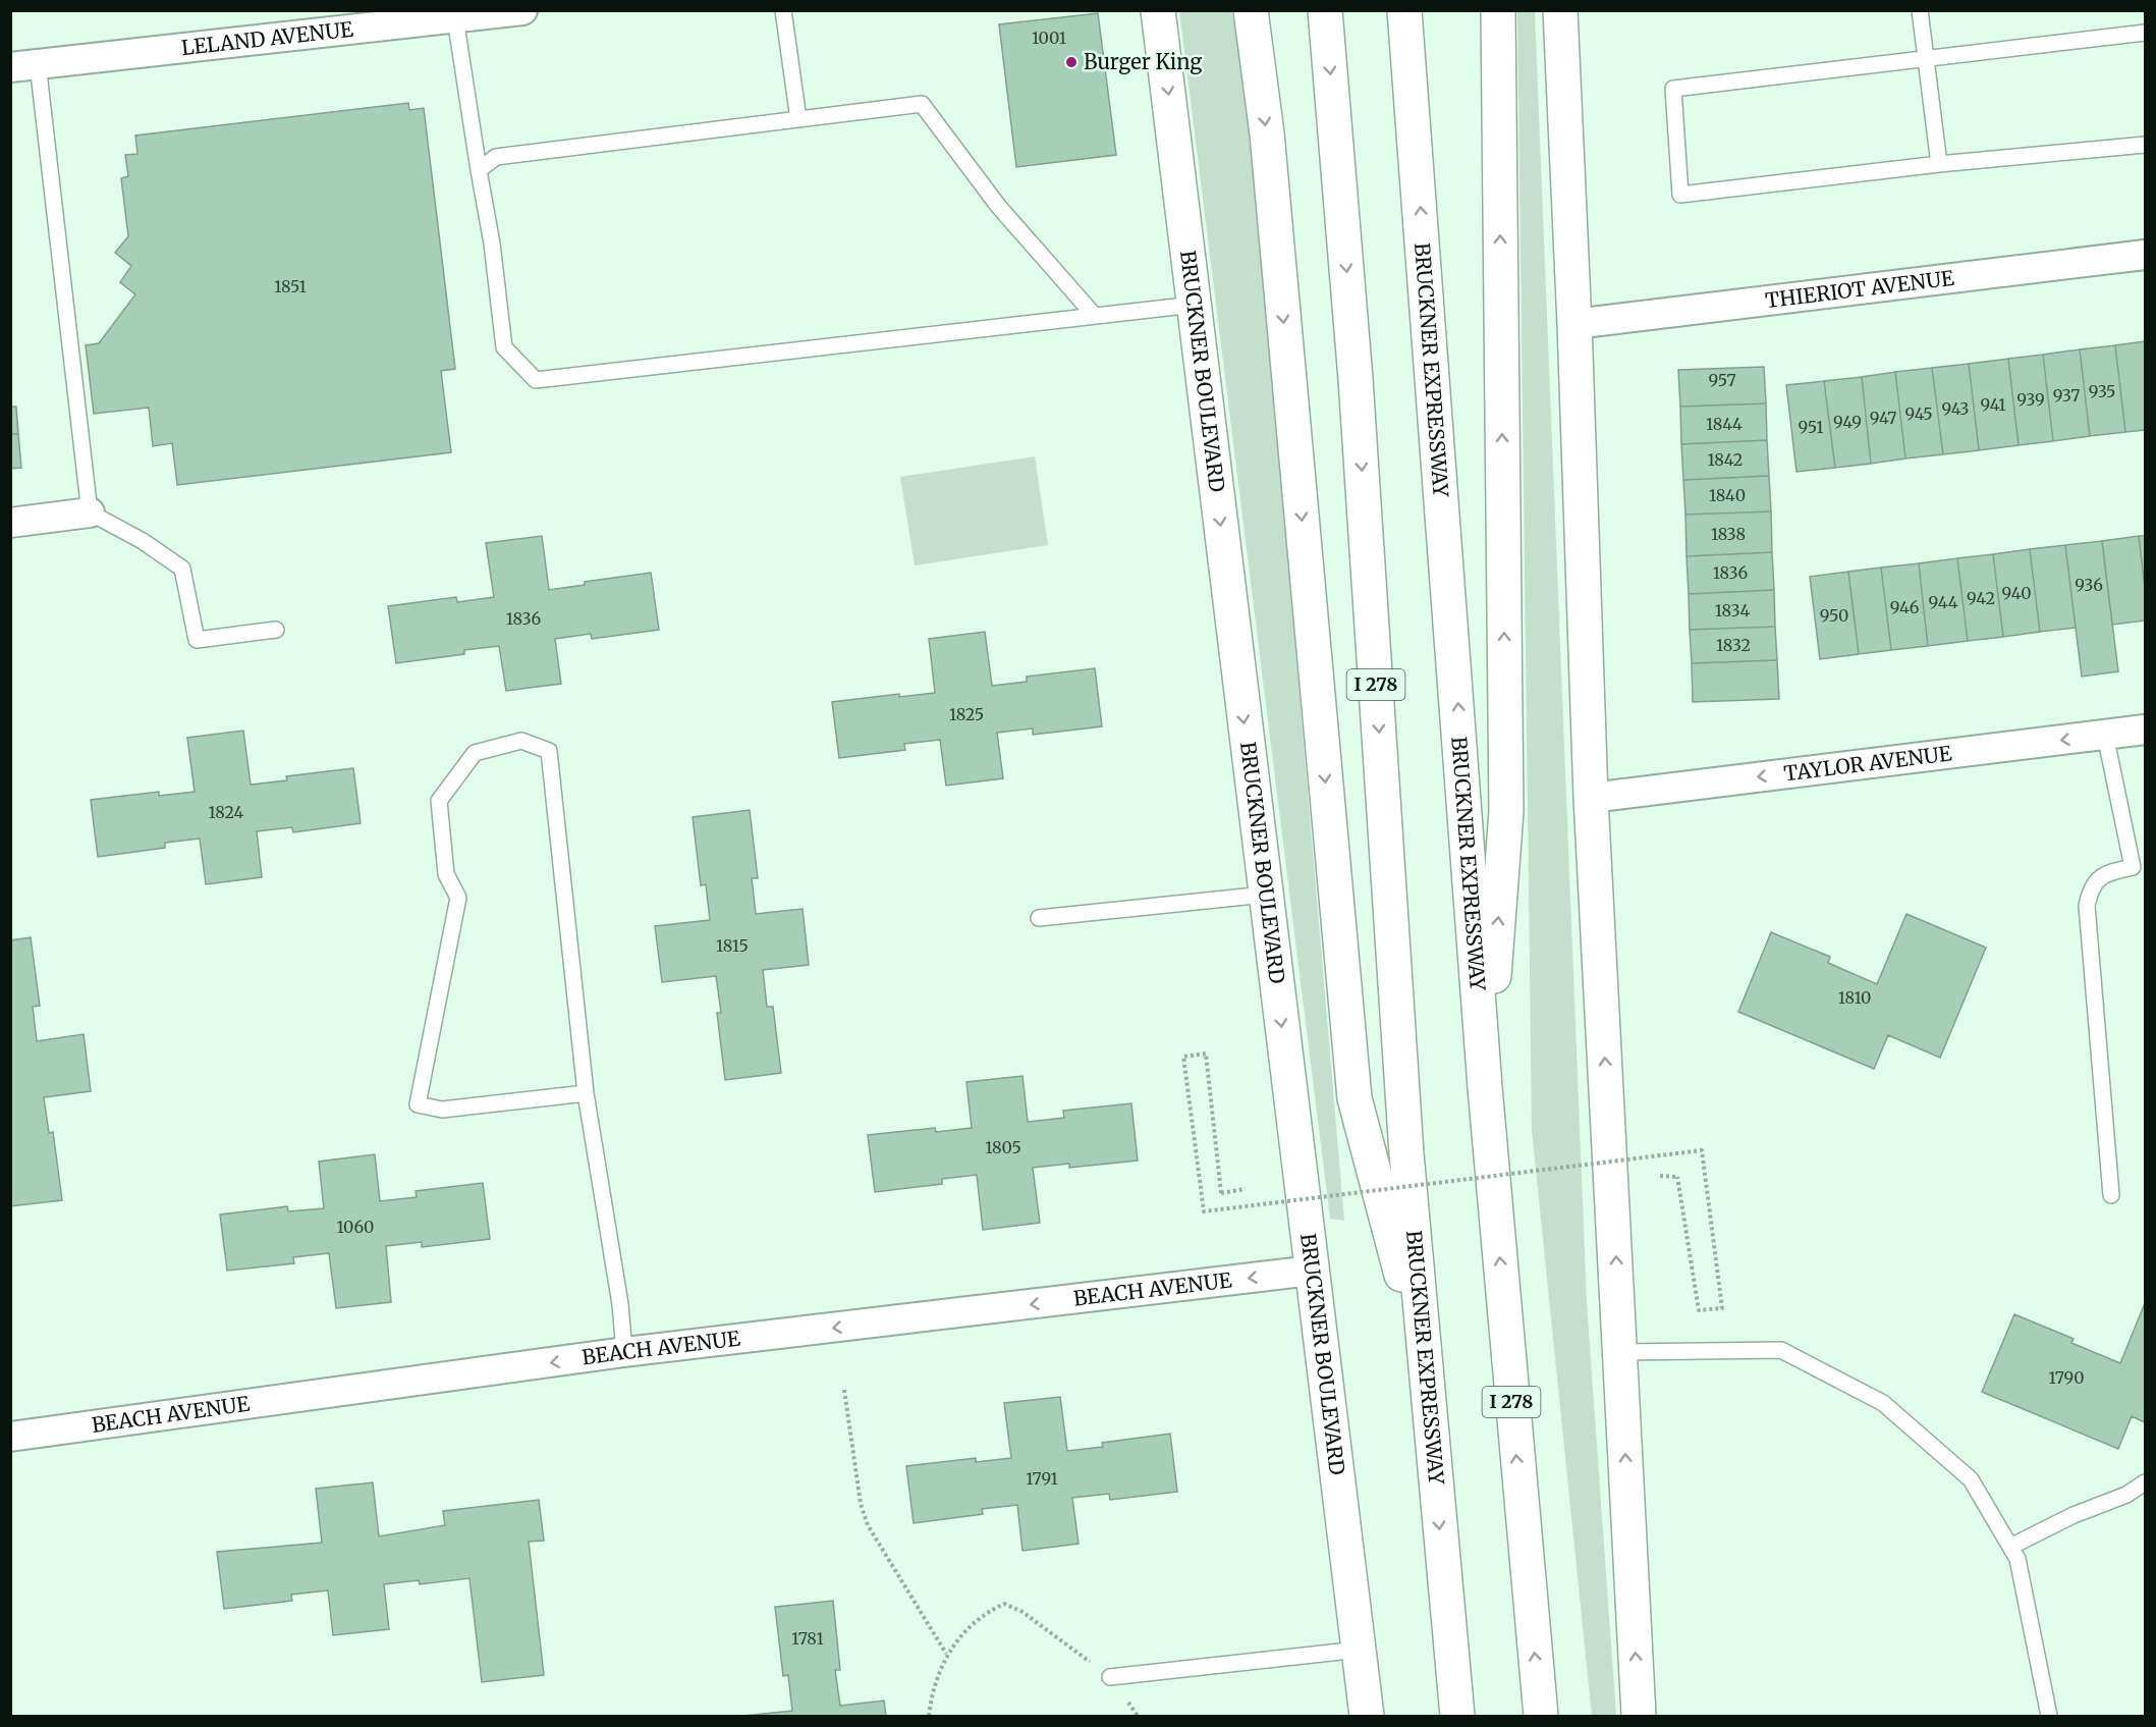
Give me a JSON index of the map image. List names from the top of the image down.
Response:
{
  "streets": {
    "main road": ["BRUCKNER EXPRESSWAY", "BRUCKNER BOULEVARD", "I 278"],
    "street": [
      "LELAND AVENUE",
      "THIERIOT AVENUE",
      "TAYLOR AVENUE",
      "BEACH AVENUE"
    ]
  },
  "crossings": [
    ["BRUCKNER BOULEVARD", "BEACH AVENUE"]
  ],
  "one_way": ["TAYLOR AVENUE", "BEACH AVENUE"],
  "places": ["Burger King"],
  "house_numbers": [
    "1001",
    "1851",
    "957",
    "935",
    "937",
    "939",
    "941",
    "943",
    "945",
    "947",
    "949",
    "1844",
    "951",
    "1842",
    "1840",
    "1838",
    "1836",
    "936",
    "940",
    "942",
    "944",
    "946",
    "1834",
    "950",
    "1836",
    "1832",
    "1825",
    "1824",
    "1815",
    "1810",
    "1805",
    "1060",
    "1790",
    "1791",
    "1781"
  ]
}
